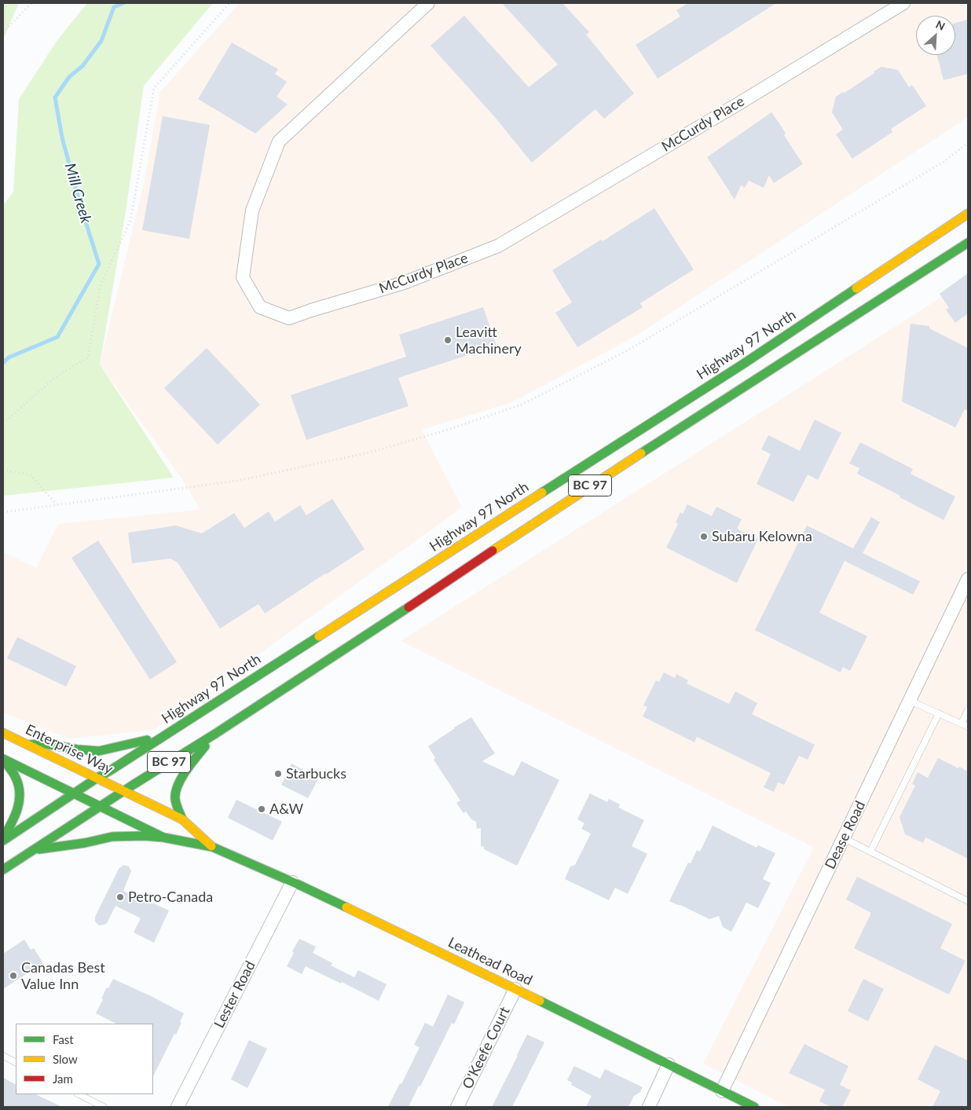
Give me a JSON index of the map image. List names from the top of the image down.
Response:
{
  "streets": {
    "main road": [
      "Highway 97 North",
      "BC 97",
      "Enterprise Way",
      "Leathead Road"
    ],
    "street": [
      "McCurdy Place",
      "Dease Road",
      "Lester Road",
      "O'Keefe Court"
    ]
  },
  "crossings": [
    ["Highway 97 North", "Enterprise Way"],
    ["Highway 97 North", "Leathead Road"],
    ["BC 97", "Enterprise Way"],
    ["BC 97", "Leathead Road"],
    ["Enterprise Way", "Leathead Road"],
    ["Dease Road", "Leathead Road"],
    ["Leathead Road", "Lester Road"],
    ["Leathead Road", "O'Keefe Court"]
  ],
  "water": ["Mill Creek"],
  "places": [
    "Leavitt Machinery",
    "Subaru Kelowna",
    "Starbucks",
    "A&W",
    "Petro-Canada",
    "Canadas Best Value Inn"
  ],
  "legend": ["Fast", "Slow", "Jam"],
  "north": "top right"
}
